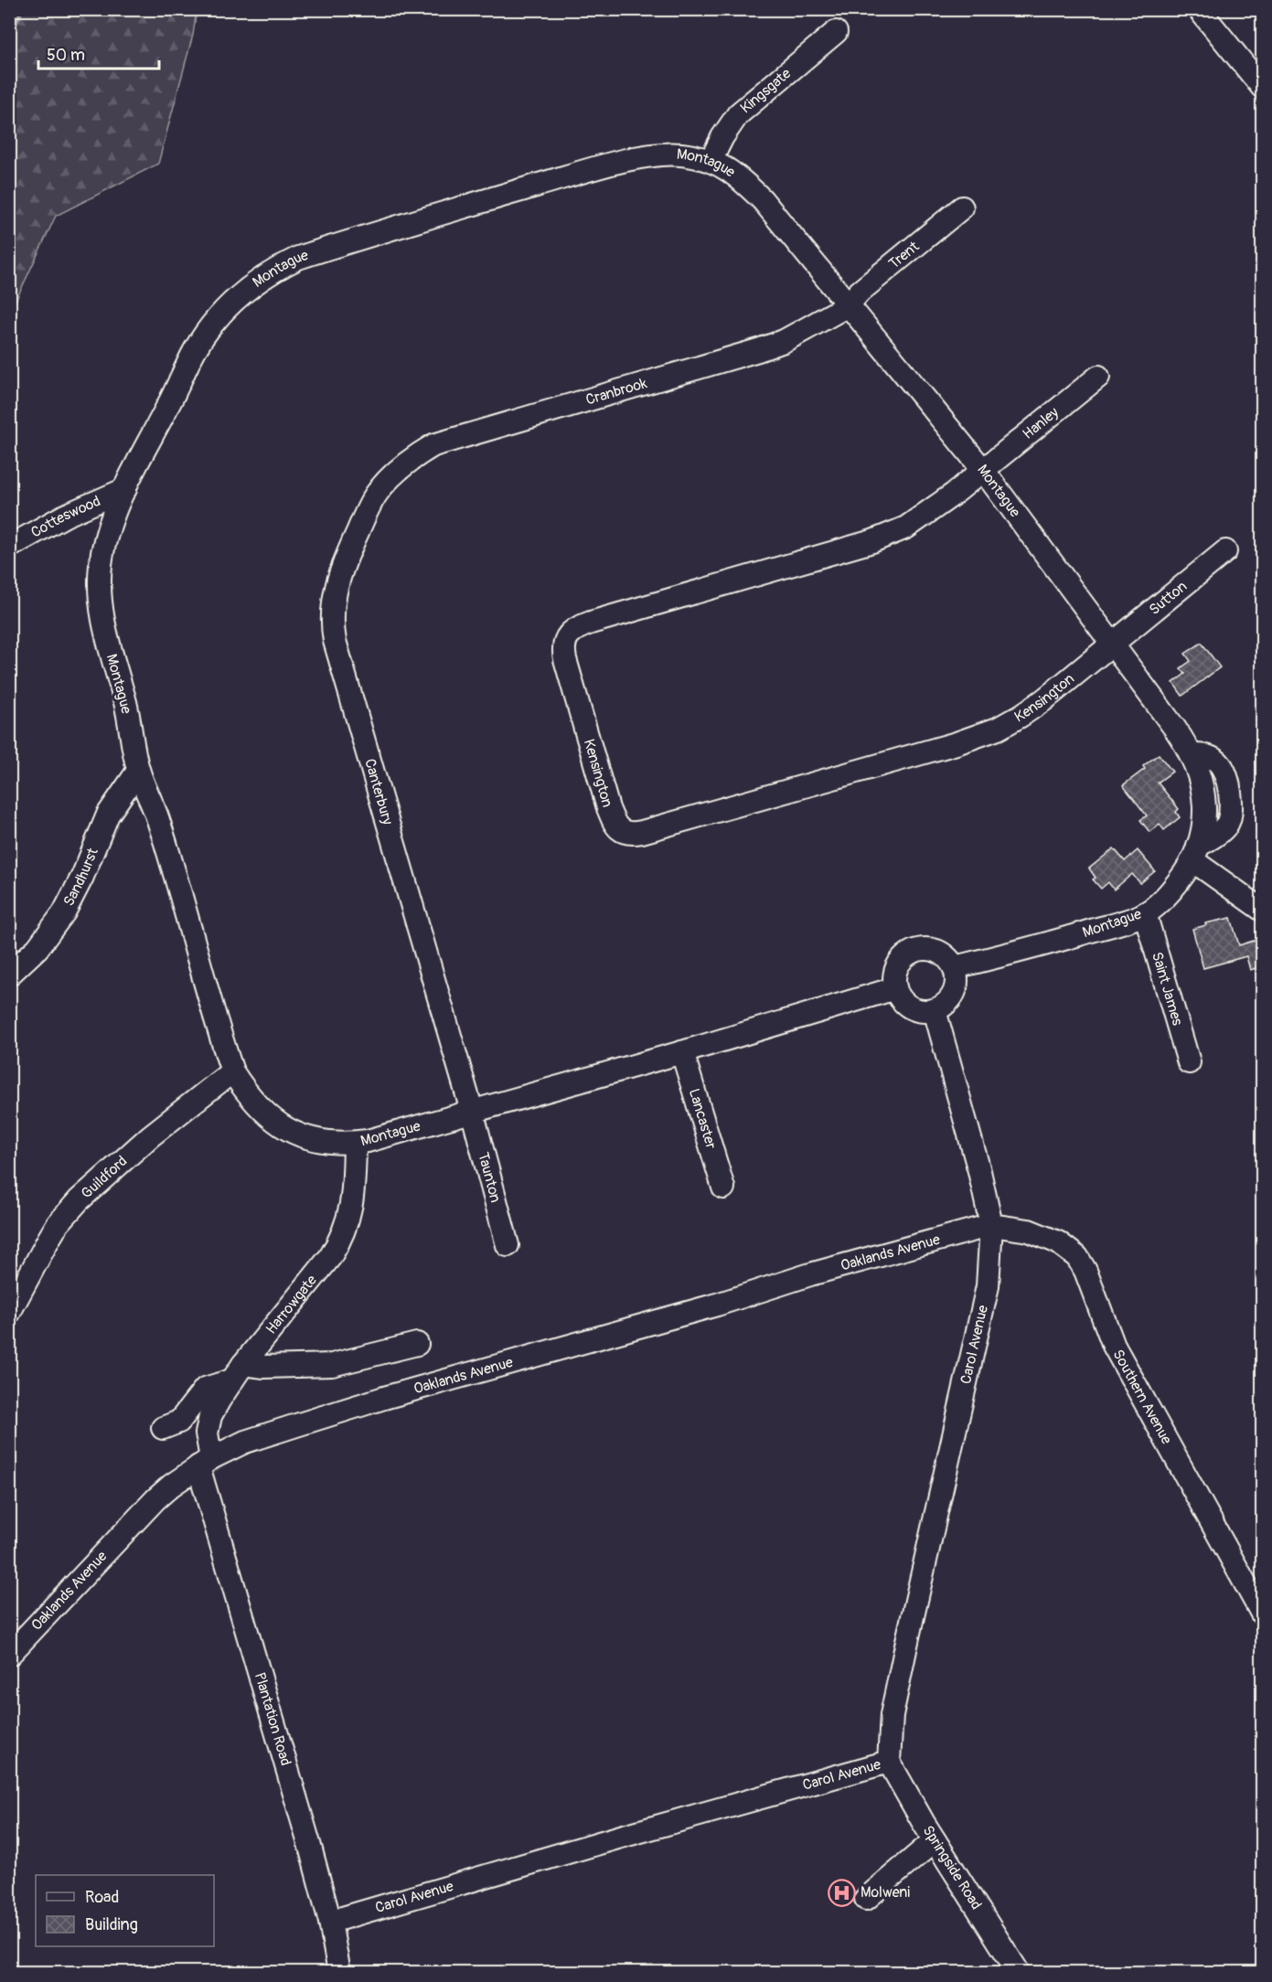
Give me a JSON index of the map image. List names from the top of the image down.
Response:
{
  "streets": {
    "street": [
      "Kingsgate",
      "Montague",
      "Trent",
      "Cranbrook",
      "Hanley",
      "Cotteswood",
      "Sutton",
      "Kensington",
      "Canterbury",
      "Sandhurst",
      "Saint James",
      "Lancaster",
      "Guildford",
      "Taunton",
      "Oaklands Avenue",
      "Harrowgate",
      "Carol Avenue",
      "Southern Avenue",
      "Plantation Road",
      "Springside Road"
    ]
  },
  "crossings": [
    ["Kingsgate", "Montague"],
    ["Montague", "Trent"],
    ["Montague", "Cranbrook"],
    ["Montague", "Hanley"],
    ["Montague", "Cotteswood"],
    ["Montague", "Sutton"],
    ["Montague", "Kensington"],
    ["Montague", "Canterbury"],
    ["Montague", "Sandhurst"],
    ["Montague", "Saint James"],
    ["Montague", "Lancaster"],
    ["Montague", "Guildford"],
    ["Montague", "Taunton"],
    ["Montague", "Harrowgate"],
    ["Montague", "Carol Avenue"],
    ["Trent", "Cranbrook"],
    ["Cranbrook", "Canterbury"],
    ["Hanley", "Kensington"],
    ["Sutton", "Kensington"],
    ["Canterbury", "Taunton"],
    ["Oaklands Avenue", "Harrowgate"],
    ["Oaklands Avenue", "Carol Avenue"],
    ["Oaklands Avenue", "Southern Avenue"],
    ["Oaklands Avenue", "Plantation Road"],
    ["Harrowgate", "Plantation Road"],
    ["Carol Avenue", "Southern Avenue"],
    ["Carol Avenue", "Plantation Road"],
    ["Carol Avenue", "Springside Road"]
  ],
  "places": {
    "hospital": ["Molweni"]
  },
  "legend": ["Road", "Building"],
  "scale_bar": "50 m"
}
